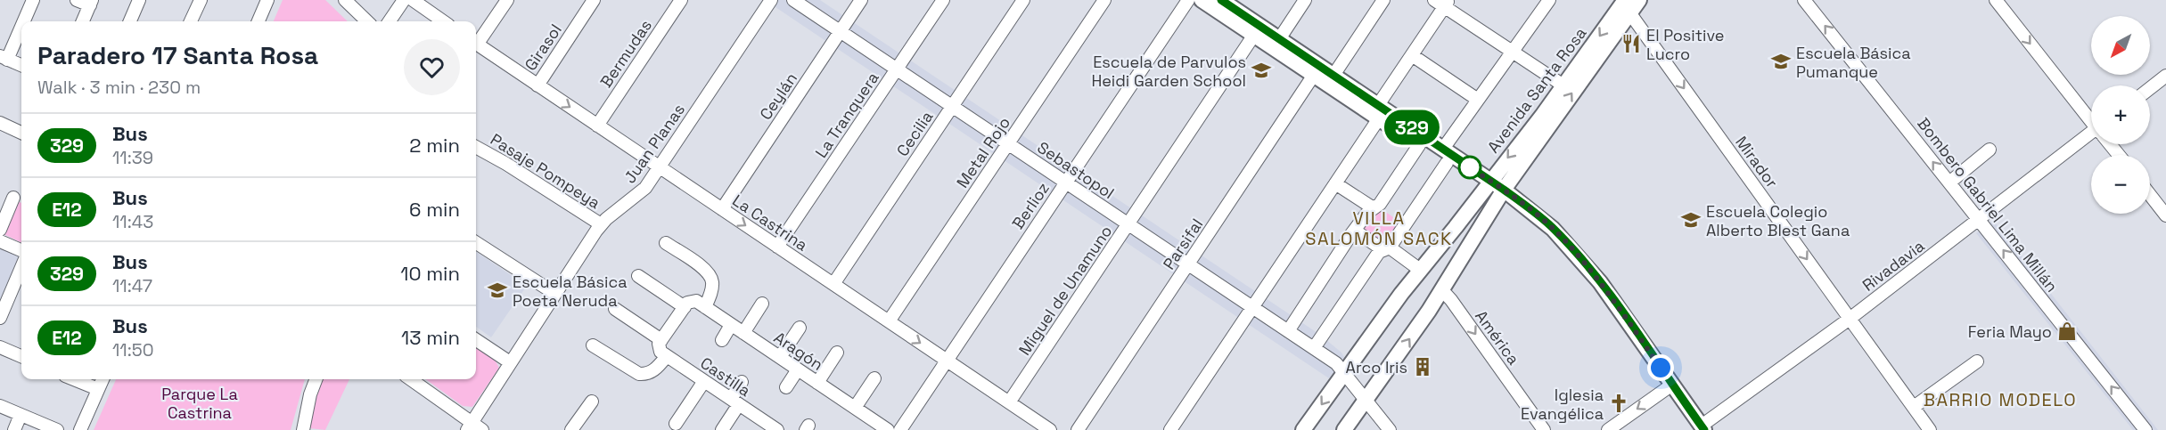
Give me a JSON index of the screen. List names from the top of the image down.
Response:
{
  "streets": {
    "main road": ["Avenida Santa Rosa"],
    "street": [
      "Girasol",
      "Bermudas",
      "Ceylán",
      "La Tranquera",
      "Cecilia",
      "Juan Planas",
      "Metal Rojo",
      "Mirador",
      "Sebastopol",
      "Pasaje Pompeya",
      "Bombero Gabriel Lima Millán",
      "Berlioz",
      "La Castrina",
      "Parsifal",
      "Rivadavia",
      "Miguel de Unamuno",
      "América",
      "Aragón",
      "Castilla"
    ]
  },
  "crossings": [
    ["Girasol", "La Castrina"],
    ["Bermudas", "La Castrina"],
    ["Avenida Santa Rosa", "Mirador"],
    ["Avenida Santa Rosa", "Sebastopol"],
    ["Avenida Santa Rosa", "América"],
    ["Ceylán", "Sebastopol"],
    ["Ceylán", "La Castrina"],
    ["La Tranquera", "Sebastopol"],
    ["La Tranquera", "La Castrina"],
    ["Cecilia", "Sebastopol"],
    ["Cecilia", "La Castrina"],
    ["Juan Planas", "Pasaje Pompeya"],
    ["Juan Planas", "La Castrina"],
    ["Metal Rojo", "Sebastopol"],
    ["Metal Rojo", "La Castrina"],
    ["Mirador", "Rivadavia"],
    ["Sebastopol", "Berlioz"],
    ["Sebastopol", "Parsifal"],
    ["Sebastopol", "Miguel de Unamuno"],
    ["Bombero Gabriel Lima Millán", "Rivadavia"],
    ["Berlioz", "La Castrina"],
    ["La Castrina", "Miguel de Unamuno"]
  ],
  "one_way": ["Mirador", "Bombero Gabriel Lima Millán", "América"],
  "districts": ["VILLA SALOMÓN SACK", "BARRIO MODELO"],
  "parks": ["Parque La Castrina"],
  "places": {
    "restaurant": ["El Positive Lucro"],
    "school or university": [
      "Escuela Básica Pumanque",
      "Escuela de Parvulos Heidi Garden School",
      "Escuela Colegio Alberto Blest Gana",
      "Escuela Básica Poeta Neruda"
    ],
    "shop": ["Feria Mayo"],
    "building": ["Arco Iris"],
    "church": ["Iglesia Evangélica"]
  },
  "lines": ["bus line 329"],
  "north": "bottom left",
  "page": {
    "on_map": "329",
    "map_buttons": ["+", "−"],
    "heading": ["Paradero 17 Santa Rosa", "Walk · 3 min · 230 m"],
    "list": [
      {
        "mark": "329",
        "name": "Bus",
        "note": "11:39",
        "value": "2 min"
      },
      {
        "mark": "E12",
        "name": "Bus",
        "note": "11:43",
        "value": "6 min"
      },
      {
        "mark": "329",
        "name": "Bus",
        "note": "11:47",
        "value": "10 min"
      },
      {
        "mark": "E12",
        "name": "Bus",
        "note": "11:50",
        "value": "13 min"
      }
    ]
  }
}
